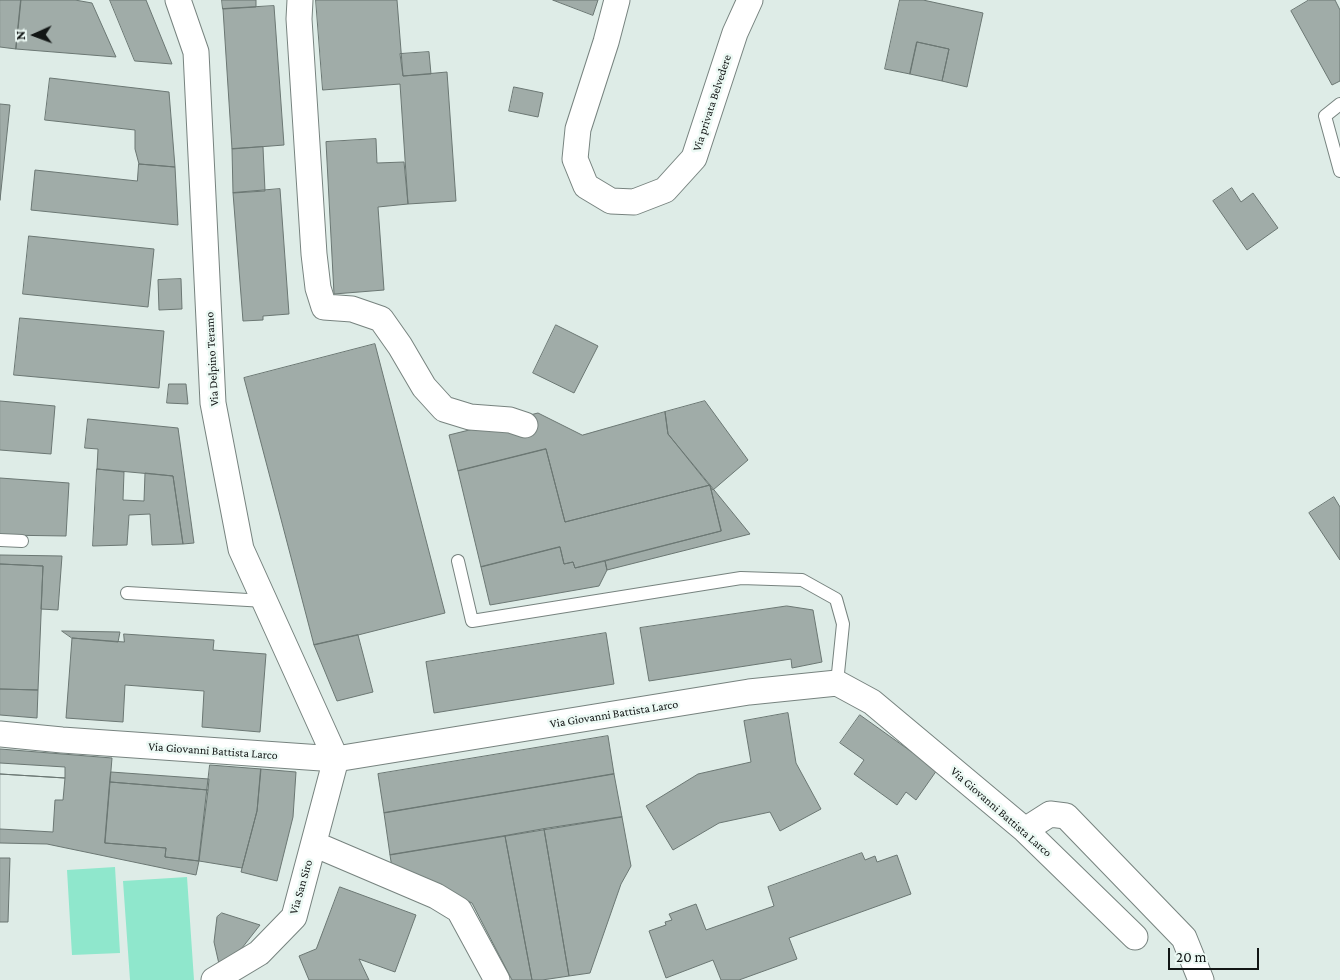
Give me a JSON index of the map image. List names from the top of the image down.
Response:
{
  "streets": {
    "street": [
      "Via privata Belvedere",
      "Via Delpino Teramo",
      "Via Giovanni Battista Larco",
      "Via San Siro"
    ]
  },
  "crossings": [
    ["Via Delpino Teramo", "Via Giovanni Battista Larco"],
    ["Via Delpino Teramo", "Via San Siro"],
    ["Via Giovanni Battista Larco", "Via San Siro"]
  ],
  "scale_bar": "20 m",
  "north": "left"
}
